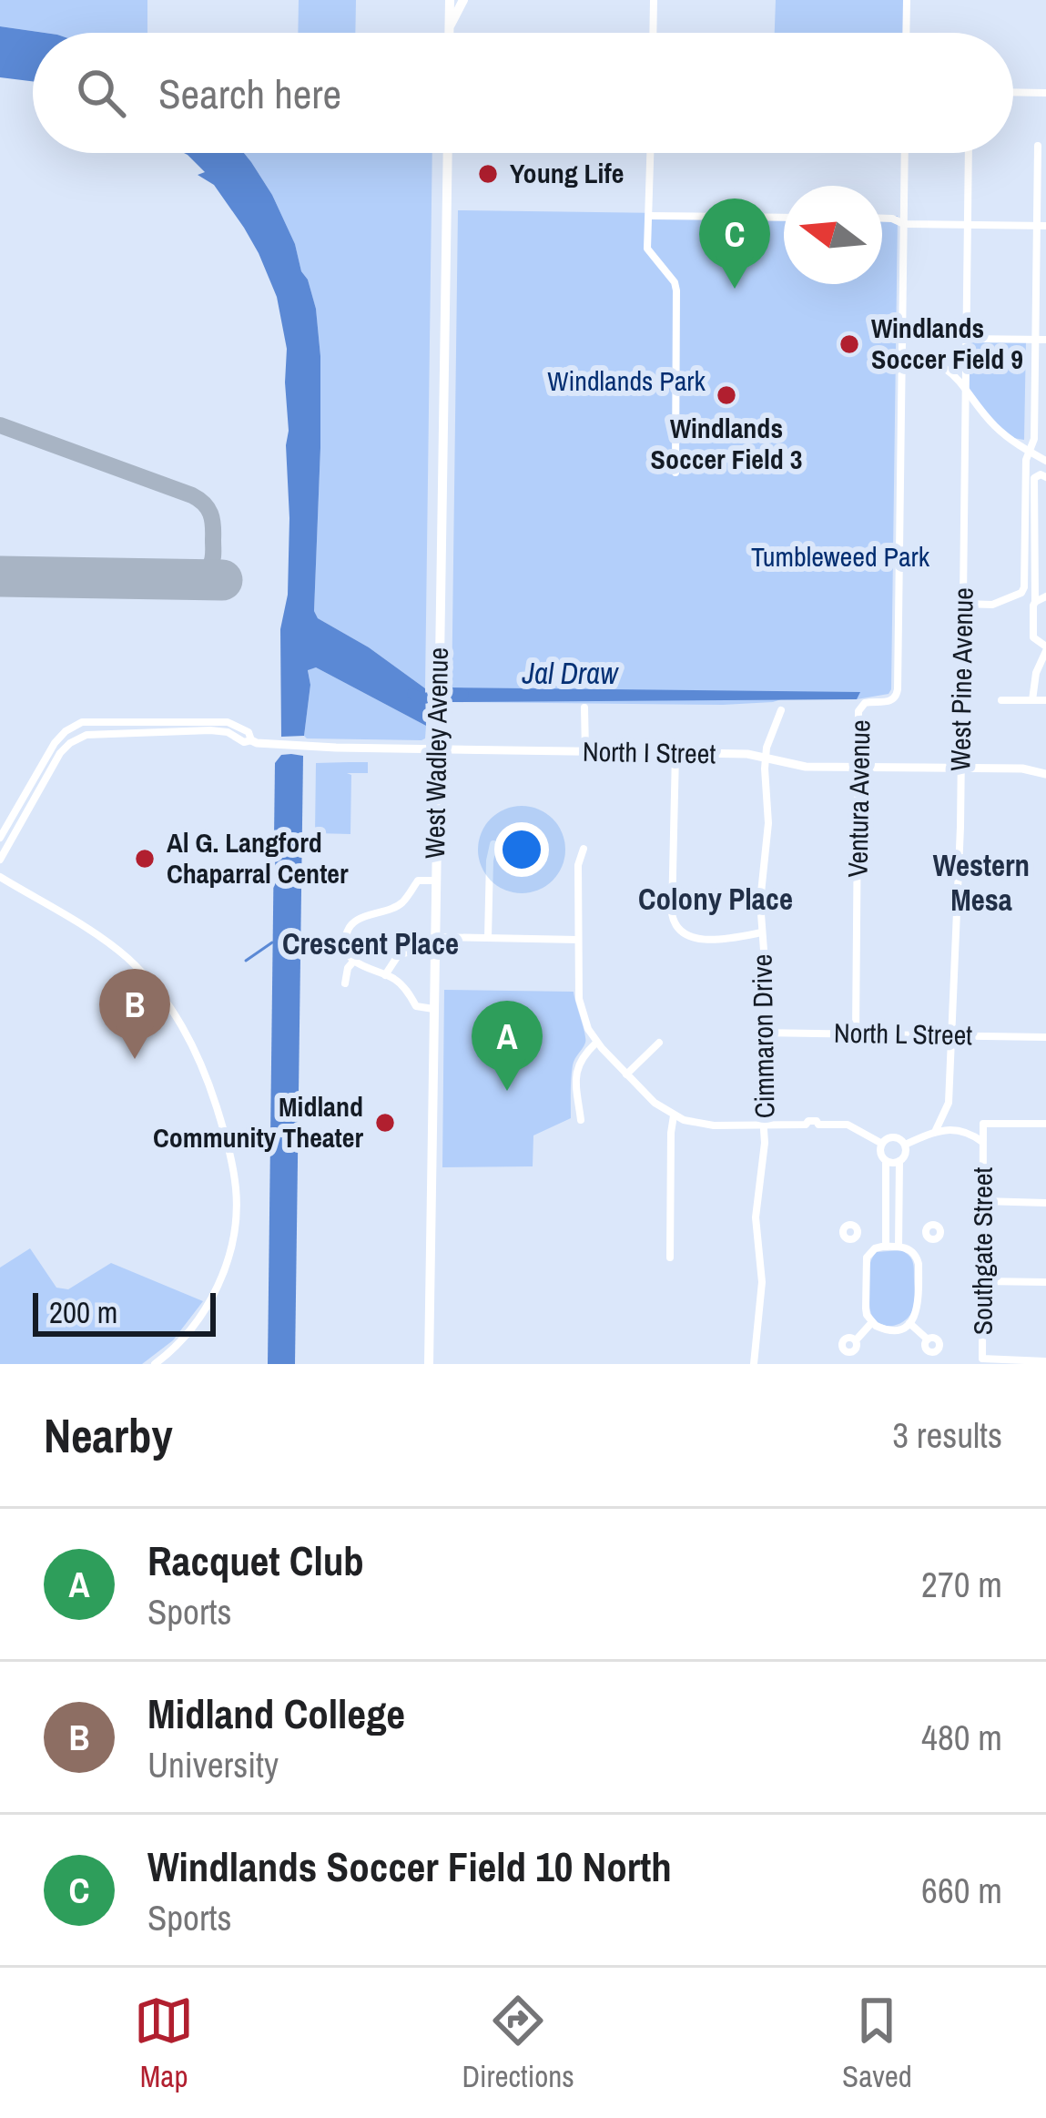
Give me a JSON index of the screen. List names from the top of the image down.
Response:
{
  "streets": {
    "main road": ["West Wadley Avenue"],
    "street": [
      "West Pine Avenue",
      "North I Street",
      "Ventura Avenue",
      "North L Street",
      "Cimmaron Drive",
      "Southgate Street"
    ]
  },
  "crossings": [
    ["West Pine Avenue", "North I Street"],
    ["West Pine Avenue", "North L Street"],
    ["West Wadley Avenue", "North I Street"],
    ["North I Street", "Ventura Avenue"],
    ["North I Street", "Cimmaron Drive"],
    ["Ventura Avenue", "North L Street"],
    ["North L Street", "Cimmaron Drive"]
  ],
  "districts": ["Western Mesa", "Colony Place", "Crescent Place"],
  "water": ["Jal Draw"],
  "parks": ["Windlands Park", "Tumbleweed Park"],
  "places": [
    "Young Life",
    "Windlands Soccer Field 9",
    "Windlands Soccer Field 3",
    "Al G. Langford Chaparral Center",
    "Midland Community Theater"
  ],
  "scale_bar": "200 m",
  "north": "left",
  "page": {
    "search": "Search here",
    "pins": ["C", "B", "A"],
    "scale": "200 m",
    "heading": ["Nearby", "3 results"],
    "list": [
      {
        "mark": "A",
        "name": "Racquet Club",
        "note": "Sports",
        "value": "270 m"
      },
      {
        "mark": "B",
        "name": "Midland College",
        "note": "University",
        "value": "480 m"
      },
      {
        "mark": "C",
        "name": "Windlands Soccer Field 10 North",
        "note": "Sports",
        "value": "660 m"
      }
    ],
    "nav": ["Map", "Directions", "Saved"]
  }
}
